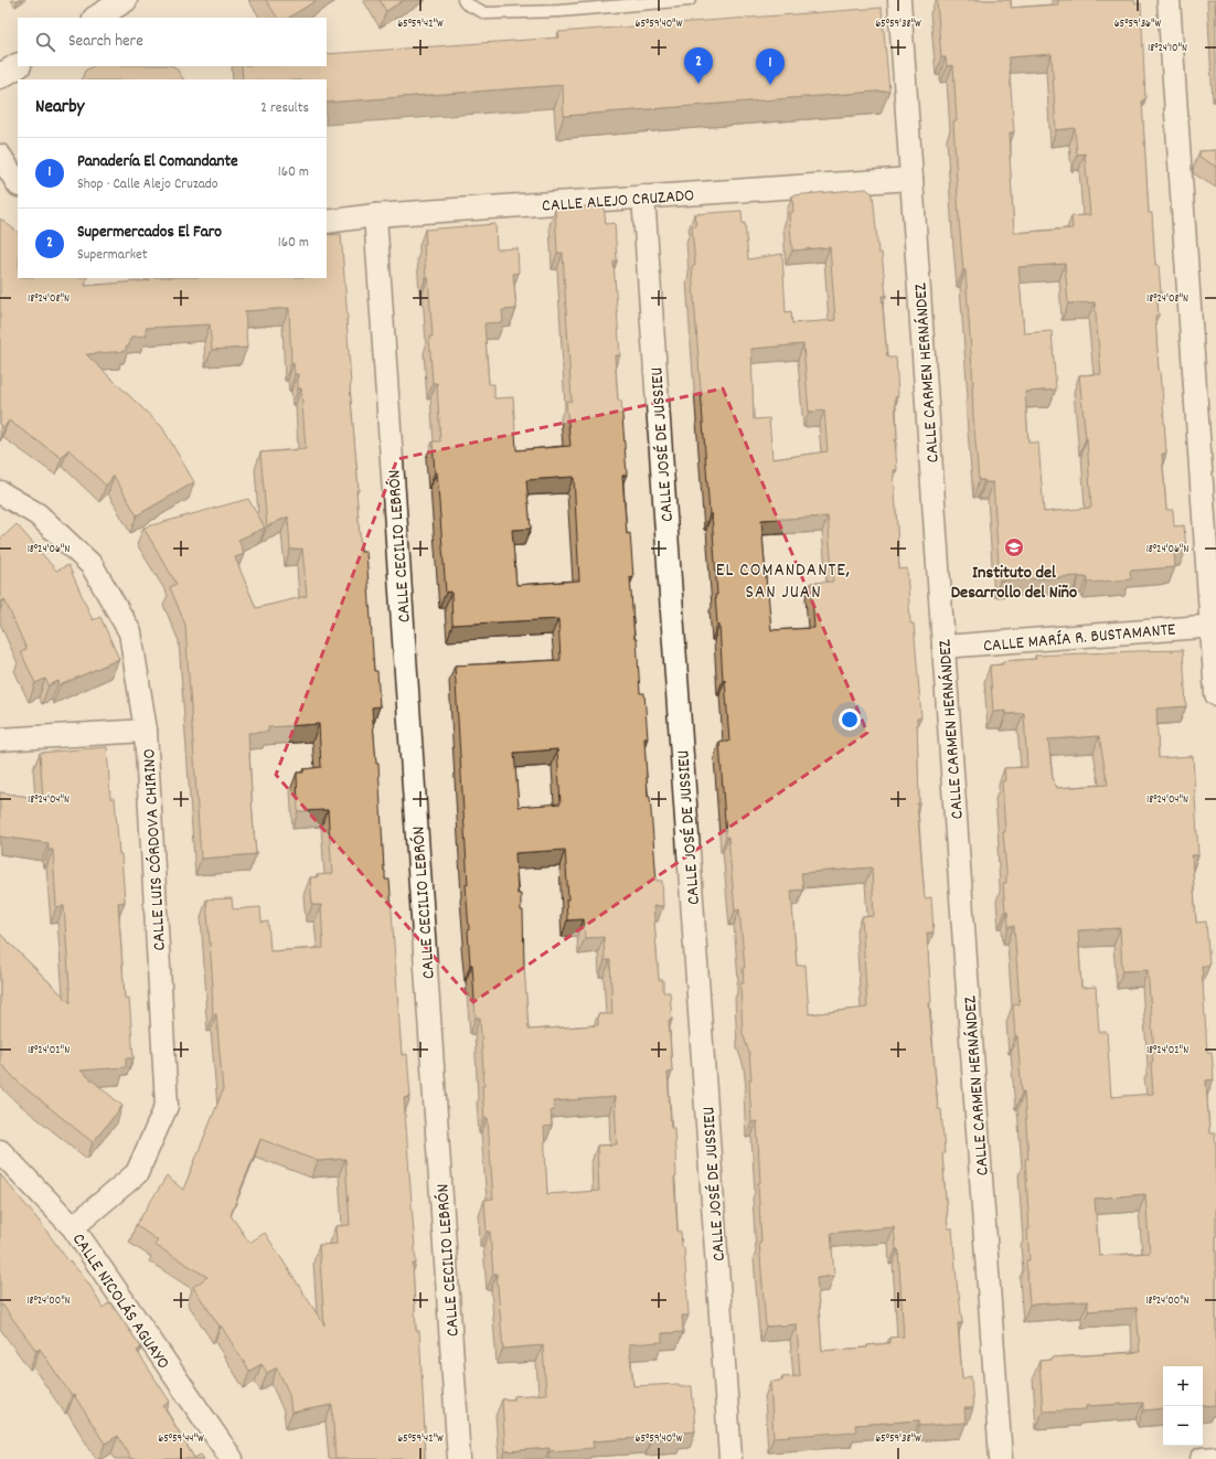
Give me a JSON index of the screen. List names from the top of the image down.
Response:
{
  "streets": {
    "street": [
      "CALLE ALEJO CRUZADO",
      "CALLE CARMEN HERNÁNDEZ",
      "CALLE JOSÉ DE JUSSIEU",
      "CALLE CECILIO LEBRÓN",
      "CALLE MARÍA R. BUSTAMANTE",
      "CALLE LUIS CÓRDOVA CHIRINO",
      "CALLE NICOLÁS AGUAYO"
    ]
  },
  "crossings": [
    ["CALLE ALEJO CRUZADO", "CALLE CARMEN HERNÁNDEZ"],
    ["CALLE ALEJO CRUZADO", "CALLE JOSÉ DE JUSSIEU"],
    ["CALLE ALEJO CRUZADO", "CALLE CECILIO LEBRÓN"],
    ["CALLE CARMEN HERNÁNDEZ", "CALLE MARÍA R. BUSTAMANTE"],
    ["CALLE LUIS CÓRDOVA CHIRINO", "CALLE NICOLÁS AGUAYO"]
  ],
  "districts": ["EL COMANDANTE, SAN JUAN"],
  "places": {
    "school or university": ["Instituto del Desarrollo del Niño"]
  },
  "page": {
    "search": "Search here",
    "pins": ["2", "1"],
    "heading": ["Nearby", "2 results"],
    "list": [
      {
        "mark": "1",
        "name": "Panadería El Comandante",
        "note": "Shop · Calle Alejo Cruzado",
        "value": "160 m"
      },
      {
        "mark": "2",
        "name": "Supermercados El Faro",
        "note": "Supermarket",
        "value": "160 m"
      }
    ],
    "map_buttons": ["+", "−"]
  },
  "coordinates": [
    "65°59'42\"W",
    "65°59'40\"W",
    "65°59'38\"W",
    "65°59'36\"W",
    "18°24'10\"N",
    "18°24'08\"N",
    "18°24'06\"N",
    "18°24'04\"N",
    "18°24'02\"N",
    "18°24'00\"N",
    "65°59'44\"W"
  ]
}
